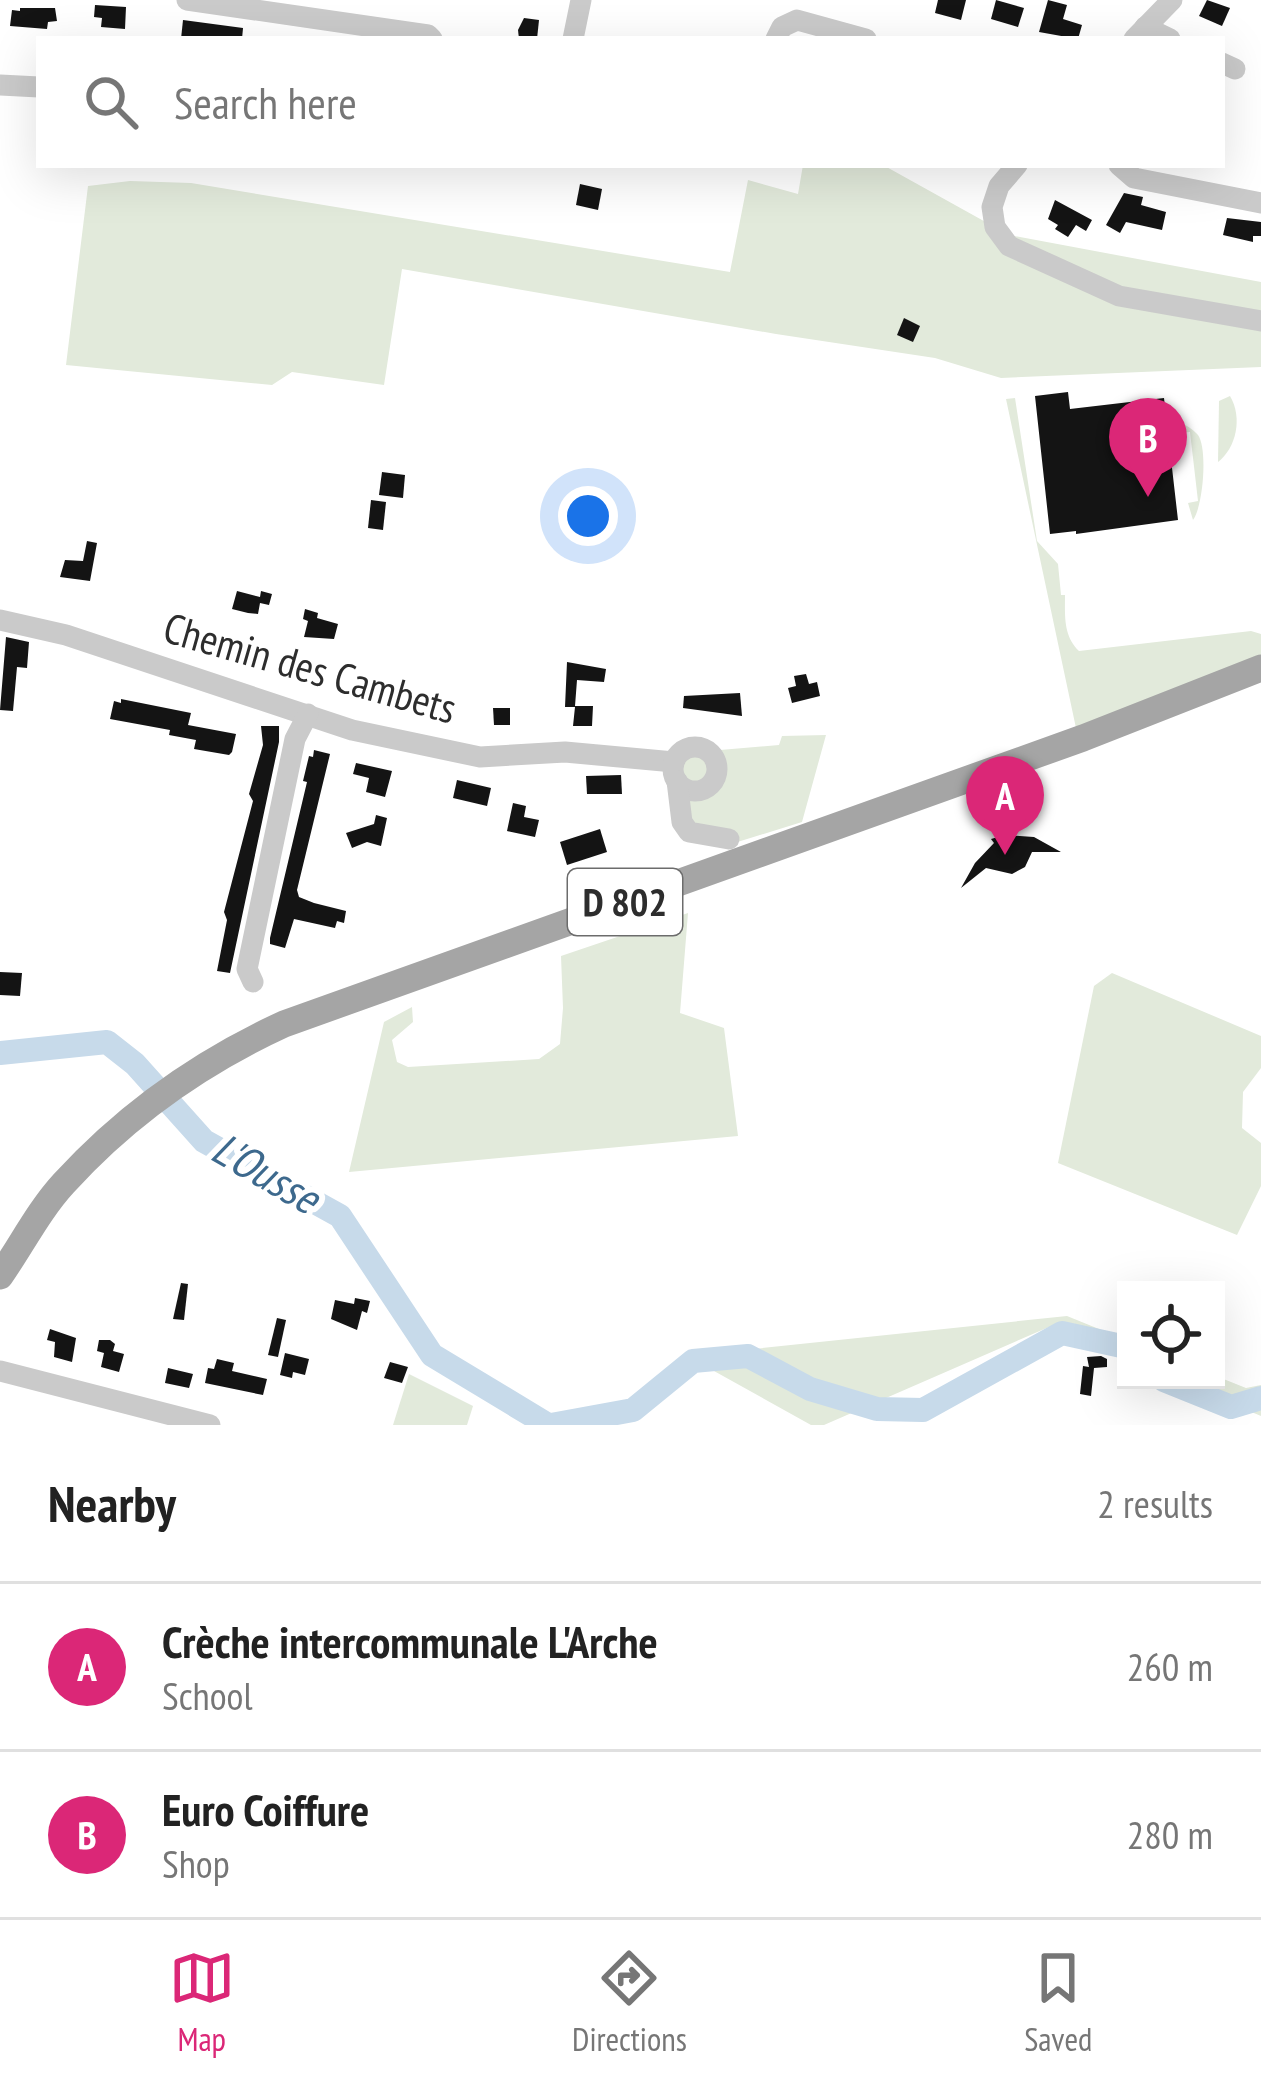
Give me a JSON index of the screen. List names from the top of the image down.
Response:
{
  "streets": {
    "main road": ["D 802"],
    "street": ["Chemin des Cambets"]
  },
  "water": ["L'Ousse"],
  "page": {
    "search": "Search here",
    "pins": ["B", "A"],
    "heading": ["Nearby", "2 results"],
    "list": [
      {
        "mark": "A",
        "name": "Crèche intercommunale L'Arche",
        "note": "School",
        "value": "260 m"
      },
      {
        "mark": "B",
        "name": "Euro Coiffure",
        "note": "Shop",
        "value": "280 m"
      }
    ],
    "nav": ["Map", "Directions", "Saved"]
  }
}
